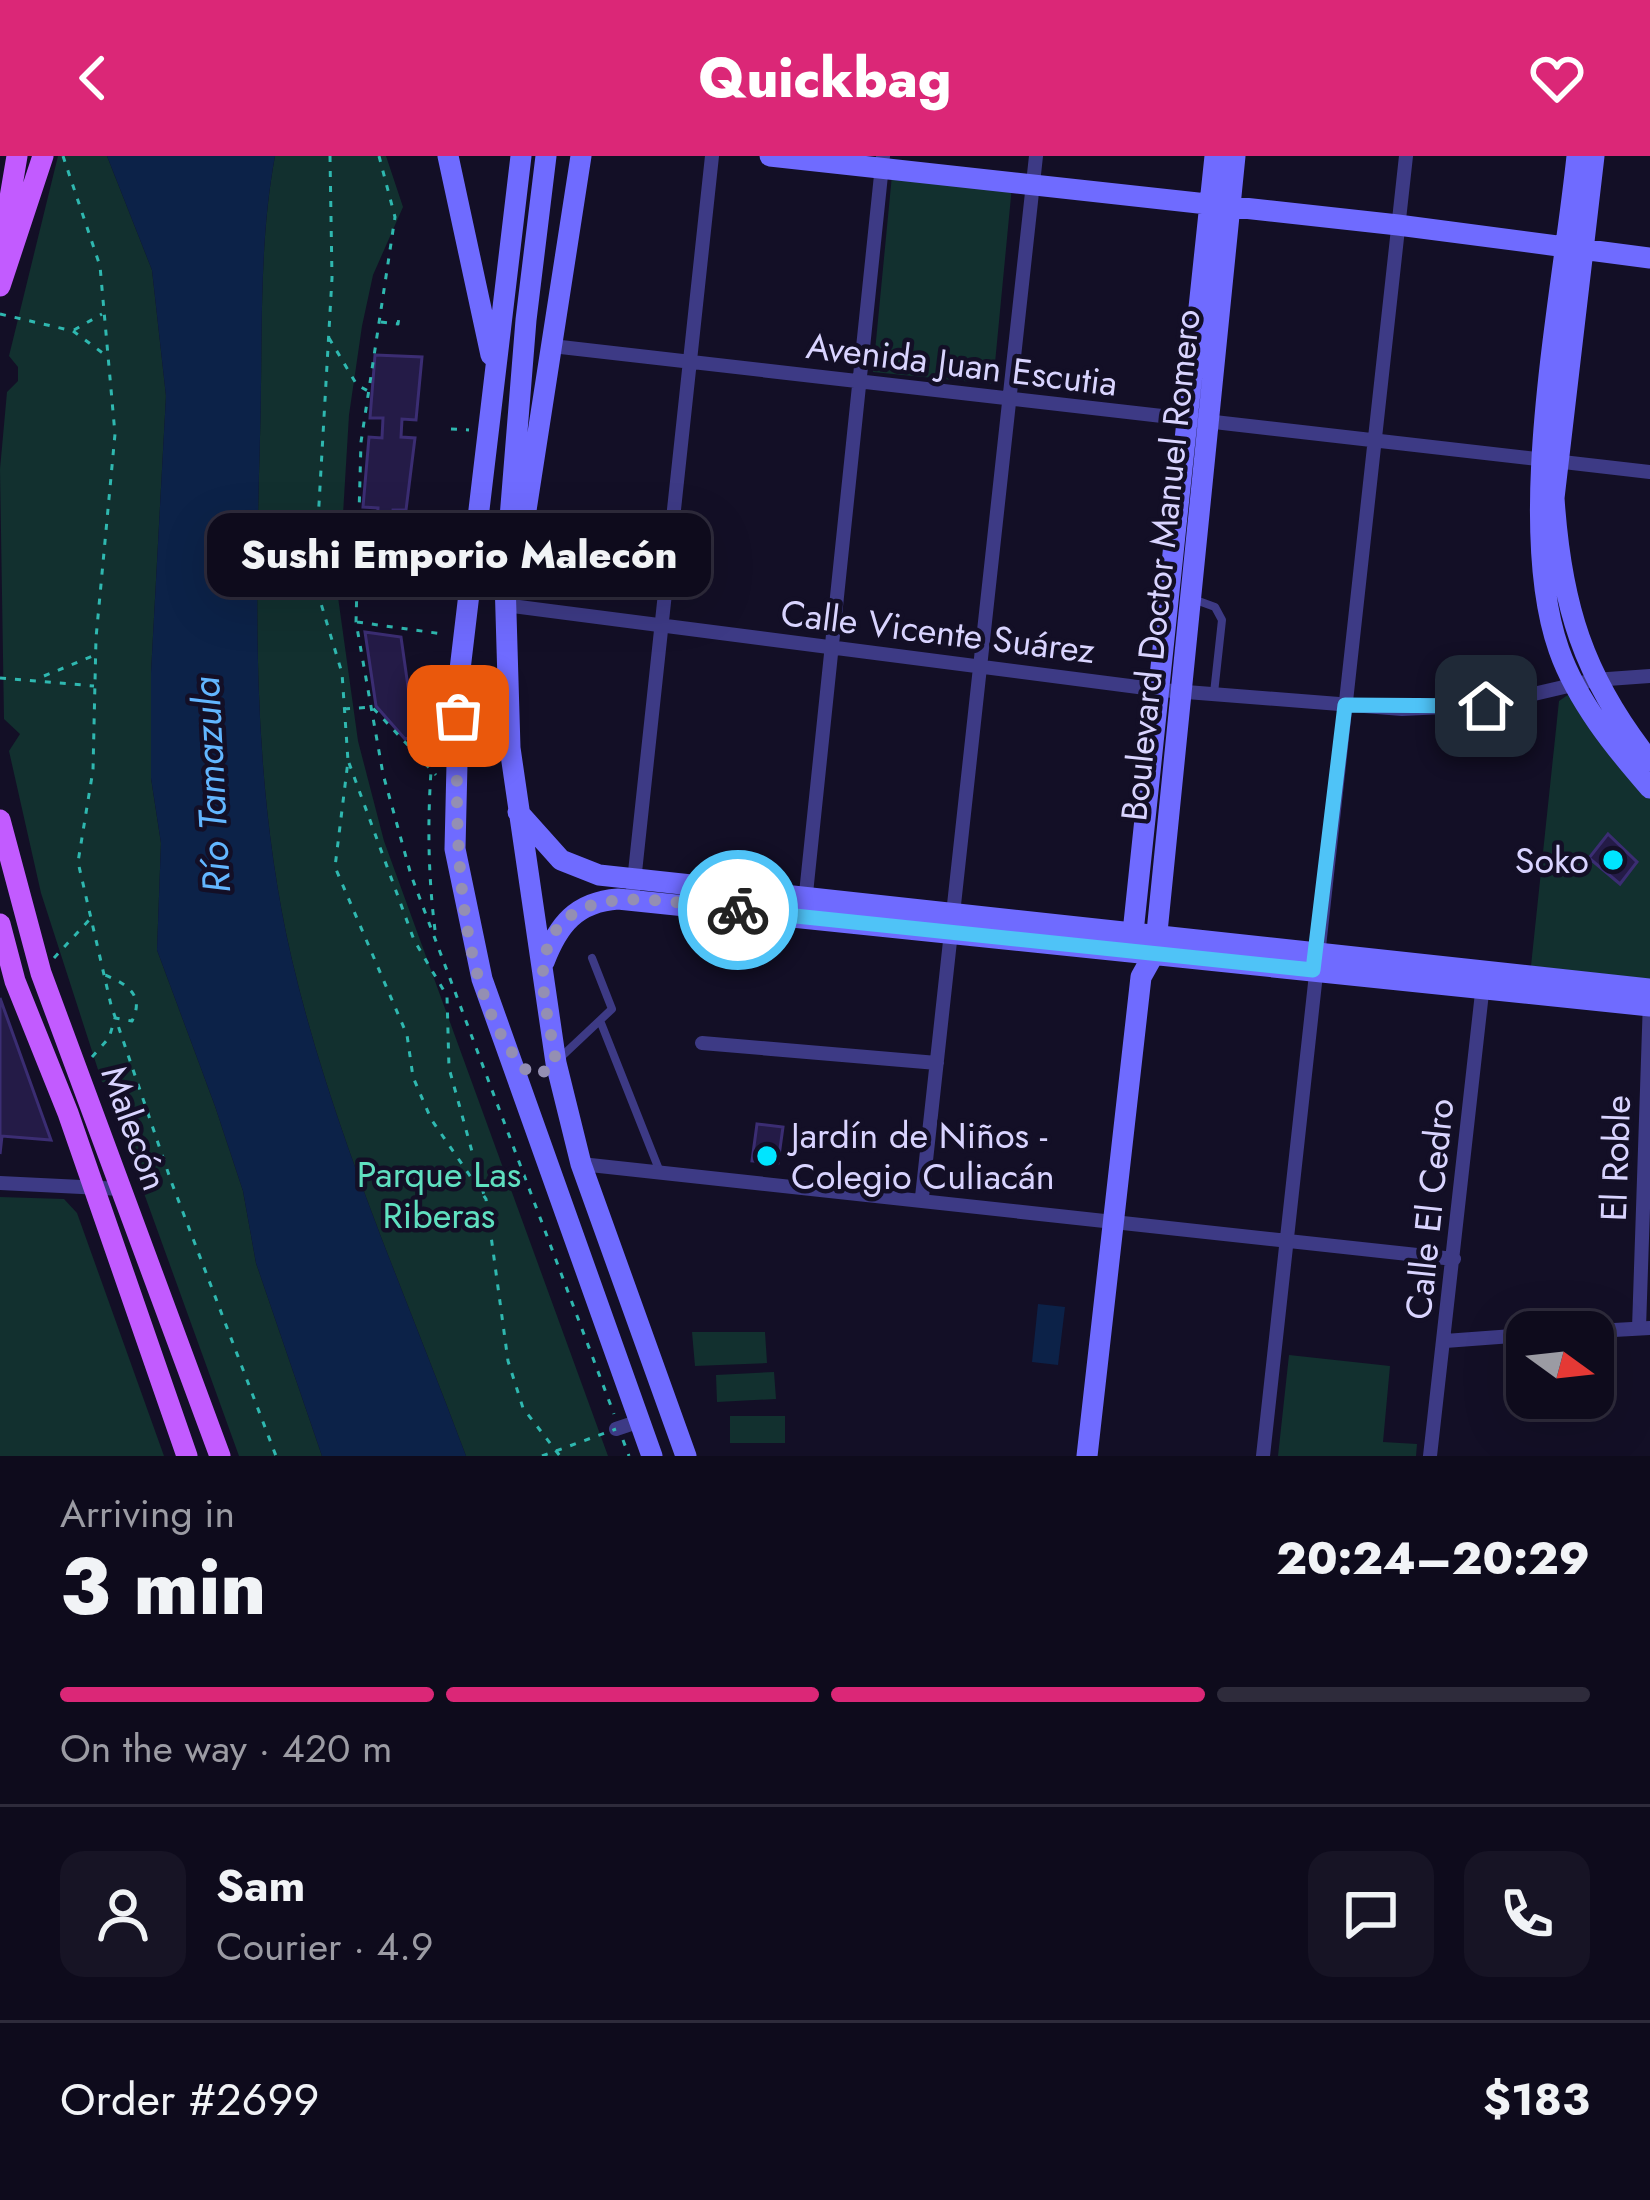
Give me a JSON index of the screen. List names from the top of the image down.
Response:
{
  "streets": {
    "main road": ["Boulevard Doctor Manuel Romero", "Malecón"],
    "street": [
      "Avenida Juan Escutia",
      "Calle Vicente Suárez",
      "El Roble",
      "Calle El Cedro"
    ]
  },
  "crossings": [
    ["Avenida Juan Escutia", "Boulevard Doctor Manuel Romero"],
    ["Boulevard Doctor Manuel Romero", "Calle Vicente Suárez"]
  ],
  "water": ["Río Tamazula"],
  "parks": ["Parque Las Riberas"],
  "places": ["Sushi Emporio Malecón", "Soko", "Jardín de Niños - Colegio Culiacán"],
  "north": "right",
  "page": {
    "header": "Quickbag",
    "bubble": "Sushi Emporio Malecón",
    "heading": ["3 min", "Arriving in", "20:24–20:29"],
    "panel": [
      "Sam",
      "Courier · 4.9",
      "Order #2699",
      "$183"
    ],
    "bar": "On the way · 420 m"
  }
}
